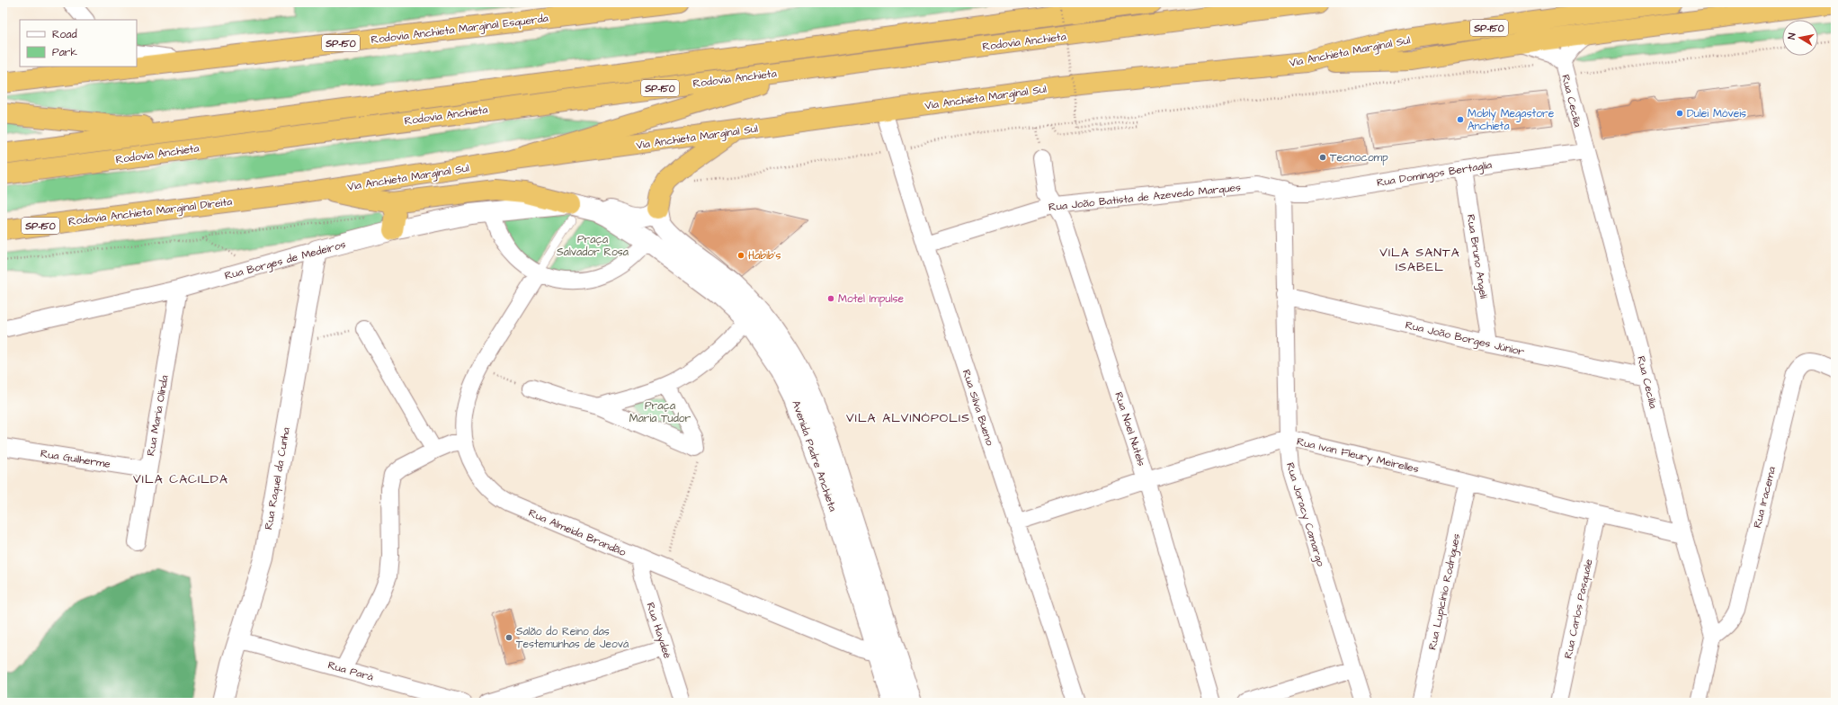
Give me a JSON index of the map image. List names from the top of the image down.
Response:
{
  "streets": {
    "highway": [
      "SP-150",
      "Rodovia Anchieta Marginal Esquerda",
      "Rodovia Anchieta",
      "Via Anchieta Marginal Sul",
      "Rodovia Anchieta Marginal Direita"
    ],
    "street": [
      "Rua Cecília",
      "Rua Domingos Bertaglia",
      "Rua João Batista de Azevedo Marques",
      "Rua Bruno Angeli",
      "Rua Borges de Medeiros",
      "Rua João Borges Júnior",
      "Rua Silva Bueno",
      "Rua Maria Olinda",
      "Rua Noel Nutels",
      "Rua Ivan Fleury Meirelles",
      "Avenida Padre Anchieta",
      "Rua Guilherme",
      "Rua Raquel da Cunha",
      "Rua Iracema",
      "Rua Joracy Camargo",
      "Rua Almeida Brandão",
      "Rua Lupicínio Rodrigues",
      "Rua Carlos Pasquale",
      "Rua Haydeé",
      "Rua Pará"
    ]
  },
  "crossings": [
    ["Via Anchieta Marginal Sul", "Rodovia Anchieta Marginal Direita"],
    ["Via Anchieta Marginal Sul", "Rua Silva Bueno"],
    ["Rua Cecília", "Rua Domingos Bertaglia"],
    ["Rua Cecília", "Rua João Borges Júnior"],
    ["Rua Cecília", "Rua Ivan Fleury Meirelles"],
    ["Rua Cecília", "Rua Iracema"],
    ["Rua Domingos Bertaglia", "Rua João Batista de Azevedo Marques"],
    ["Rua Domingos Bertaglia", "Rua Bruno Angeli"],
    ["Rua Domingos Bertaglia", "Rua Joracy Camargo"],
    ["Rua João Batista de Azevedo Marques", "Rua Silva Bueno"],
    ["Rua João Batista de Azevedo Marques", "Rua Noel Nutels"],
    ["Rua João Batista de Azevedo Marques", "Rua Joracy Camargo"],
    ["Rua Bruno Angeli", "Rua João Borges Júnior"],
    ["Rua Borges de Medeiros", "Rua Maria Olinda"],
    ["Rua Borges de Medeiros", "Avenida Padre Anchieta"],
    ["Rua Borges de Medeiros", "Rua Raquel da Cunha"],
    ["Rua João Borges Júnior", "Rua Joracy Camargo"],
    ["Rua Silva Bueno", "Rua Ivan Fleury Meirelles"],
    ["Rua Maria Olinda", "Rua Guilherme"],
    ["Rua Noel Nutels", "Rua Ivan Fleury Meirelles"],
    ["Rua Ivan Fleury Meirelles", "Rua Joracy Camargo"],
    ["Rua Ivan Fleury Meirelles", "Rua Lupicínio Rodrigues"],
    ["Rua Ivan Fleury Meirelles", "Rua Carlos Pasquale"],
    ["Avenida Padre Anchieta", "Rua Almeida Brandão"],
    ["Rua Raquel da Cunha", "Rua Pará"],
    ["Rua Almeida Brandão", "Rua Haydeé"]
  ],
  "districts": ["VILA SANTA ISABEL", "VILA ALVINÓPOLIS", "VILA CACILDA"],
  "parks": ["Praça Salvador Rosa", "Praça Maria Tudor"],
  "places": [
    "Dulei Móveis",
    "Mobly Megastore Anchieta",
    "Tecnocomp",
    "Habib's",
    "Motel Impulse",
    "Salão do Reino das Testemunhas de Jeová"
  ],
  "legend": ["Road", "Park"],
  "north": "left"
}
